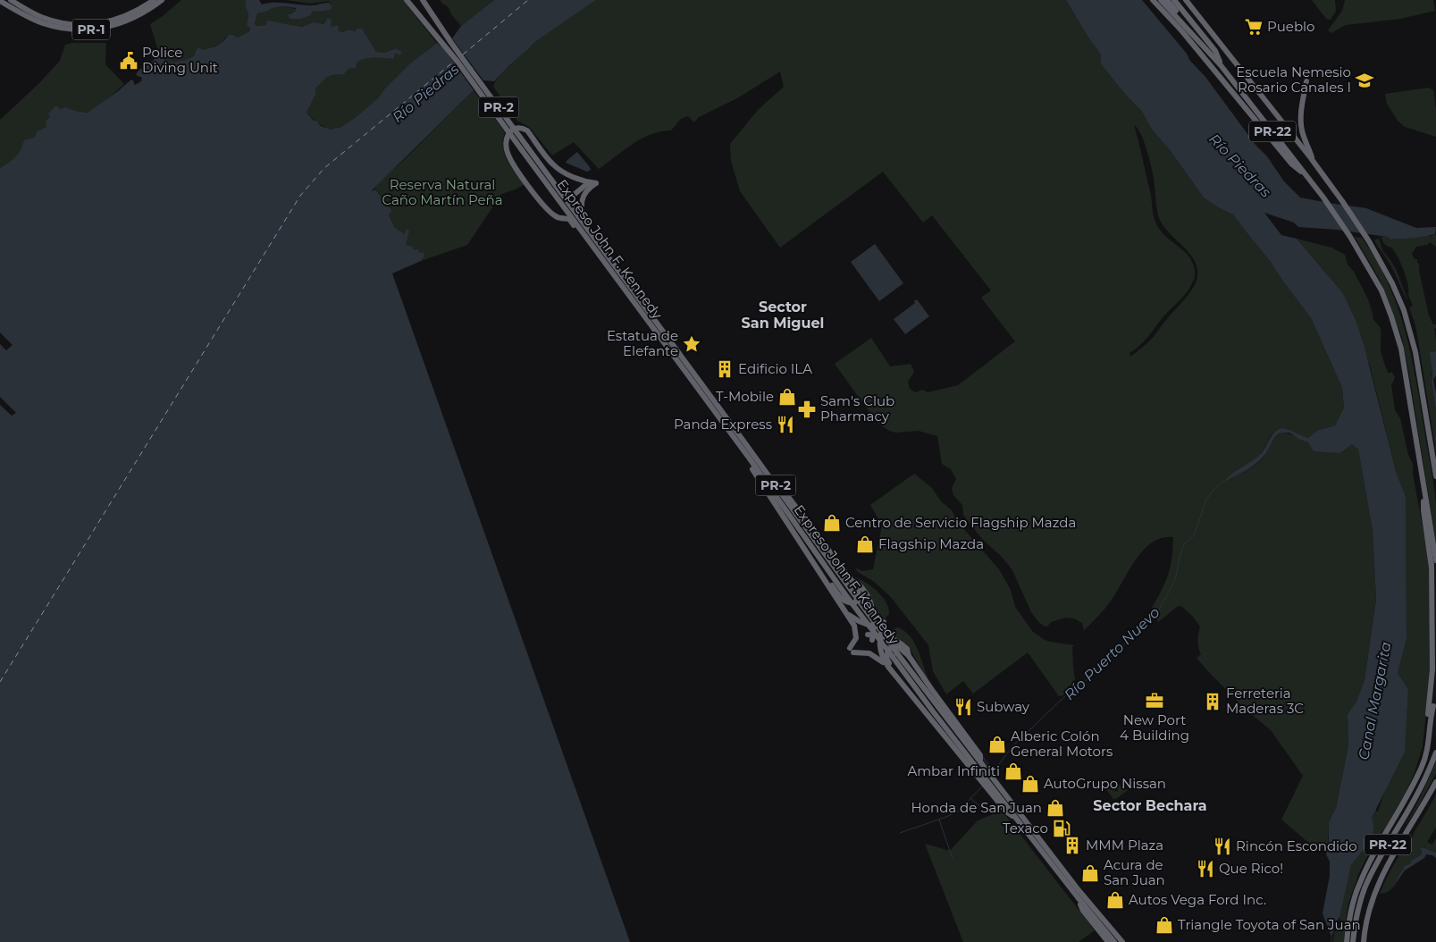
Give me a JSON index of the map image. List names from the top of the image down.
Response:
{
  "streets": {
    "highway": [
      "PR-1",
      "PR-2",
      "PR-22",
      "Expreso John F. Kennedy"
    ]
  },
  "districts": ["Sector San Miguel", "Sector Bechara"],
  "water": ["Río Piedras", "Río Puerto Nuevo", "Canal Margarita"],
  "parks": ["Reserva Natural Caño Martín Peña"],
  "places": {
    "supermarket": ["Pueblo"],
    "public building": ["Police Diving Unit"],
    "school or university": ["Escuela Nemesio Rosario Canales I"],
    "place": ["Estatua de Elefante"],
    "building": ["Edificio ILA", "Ferreteria Maderas 3C", "MMM Plaza"],
    "shop": [
      "T-Mobile",
      "Centro de Servicio Flagship Mazda",
      "Flagship Mazda",
      "Alberic Colón General Motors",
      "Ambar Infiniti",
      "AutoGrupo Nissan",
      "Honda de San Juan",
      "Acura de San Juan",
      "Autos Vega Ford Inc.",
      "Triangle Toyota of San Juan"
    ],
    "pharmacy": ["Sam's Club Pharmacy"],
    "restaurant": [
      "Panda Express",
      "Subway",
      "Rincón Escondido",
      "Que Rico!"
    ],
    "office": ["New Port 4 Building"],
    "fuel station": ["Texaco"]
  }
}
